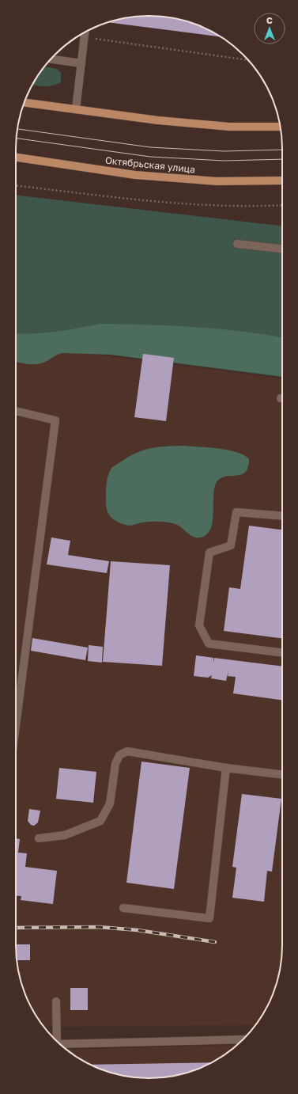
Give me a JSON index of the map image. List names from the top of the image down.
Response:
{
  "streets": {
    "main road": ["Октябрьская улица"]
  },
  "north": "top"
}
